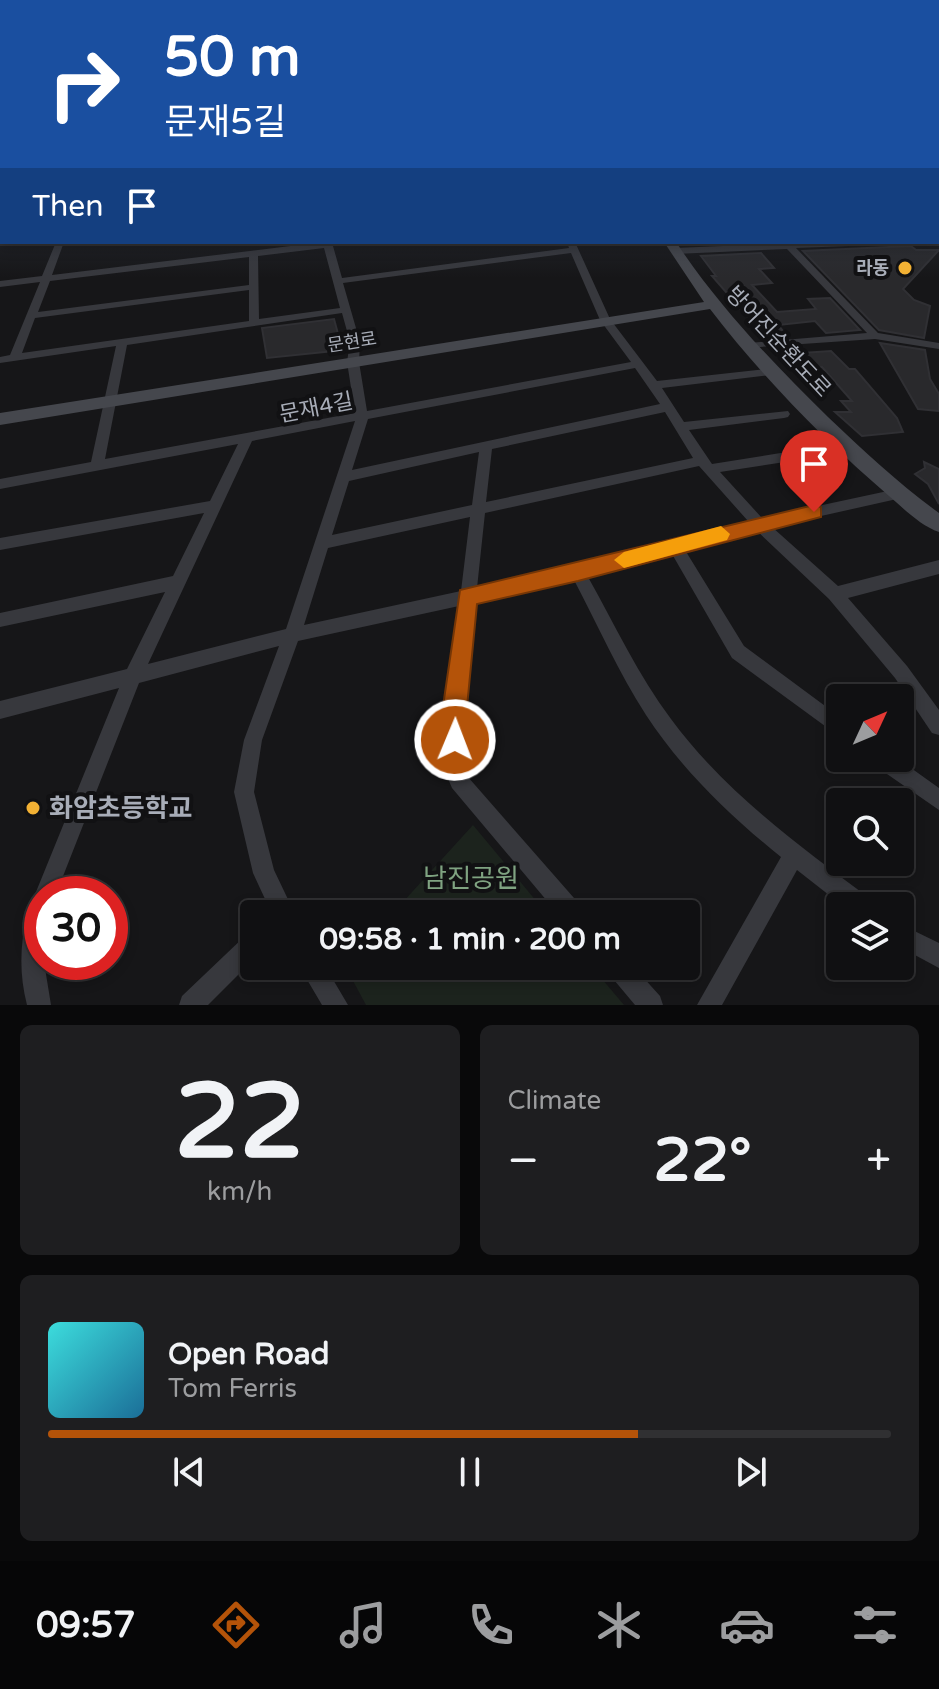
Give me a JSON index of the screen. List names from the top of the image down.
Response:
{
  "streets": {
    "street": ["방어진순환도로", "문현로", "문재4길"]
  },
  "crossings": [
    ["방어진순환도로", "문현로"]
  ],
  "parks": ["남진공원"],
  "places": ["라동", "화암초등학교"],
  "north": "top right",
  "page": {
    "turn": ["50 m", "문재5길"],
    "then": "Then",
    "limit": "30",
    "trip": "09:58 · 1 min · 200 m",
    "tile": [
      ["22", "km/h"],
      "Climate"
    ],
    "heat": ["−", "22°", "+"],
    "song": ["Open Road", "Tom Ferris"],
    "tabs": "09:57"
  }
}
